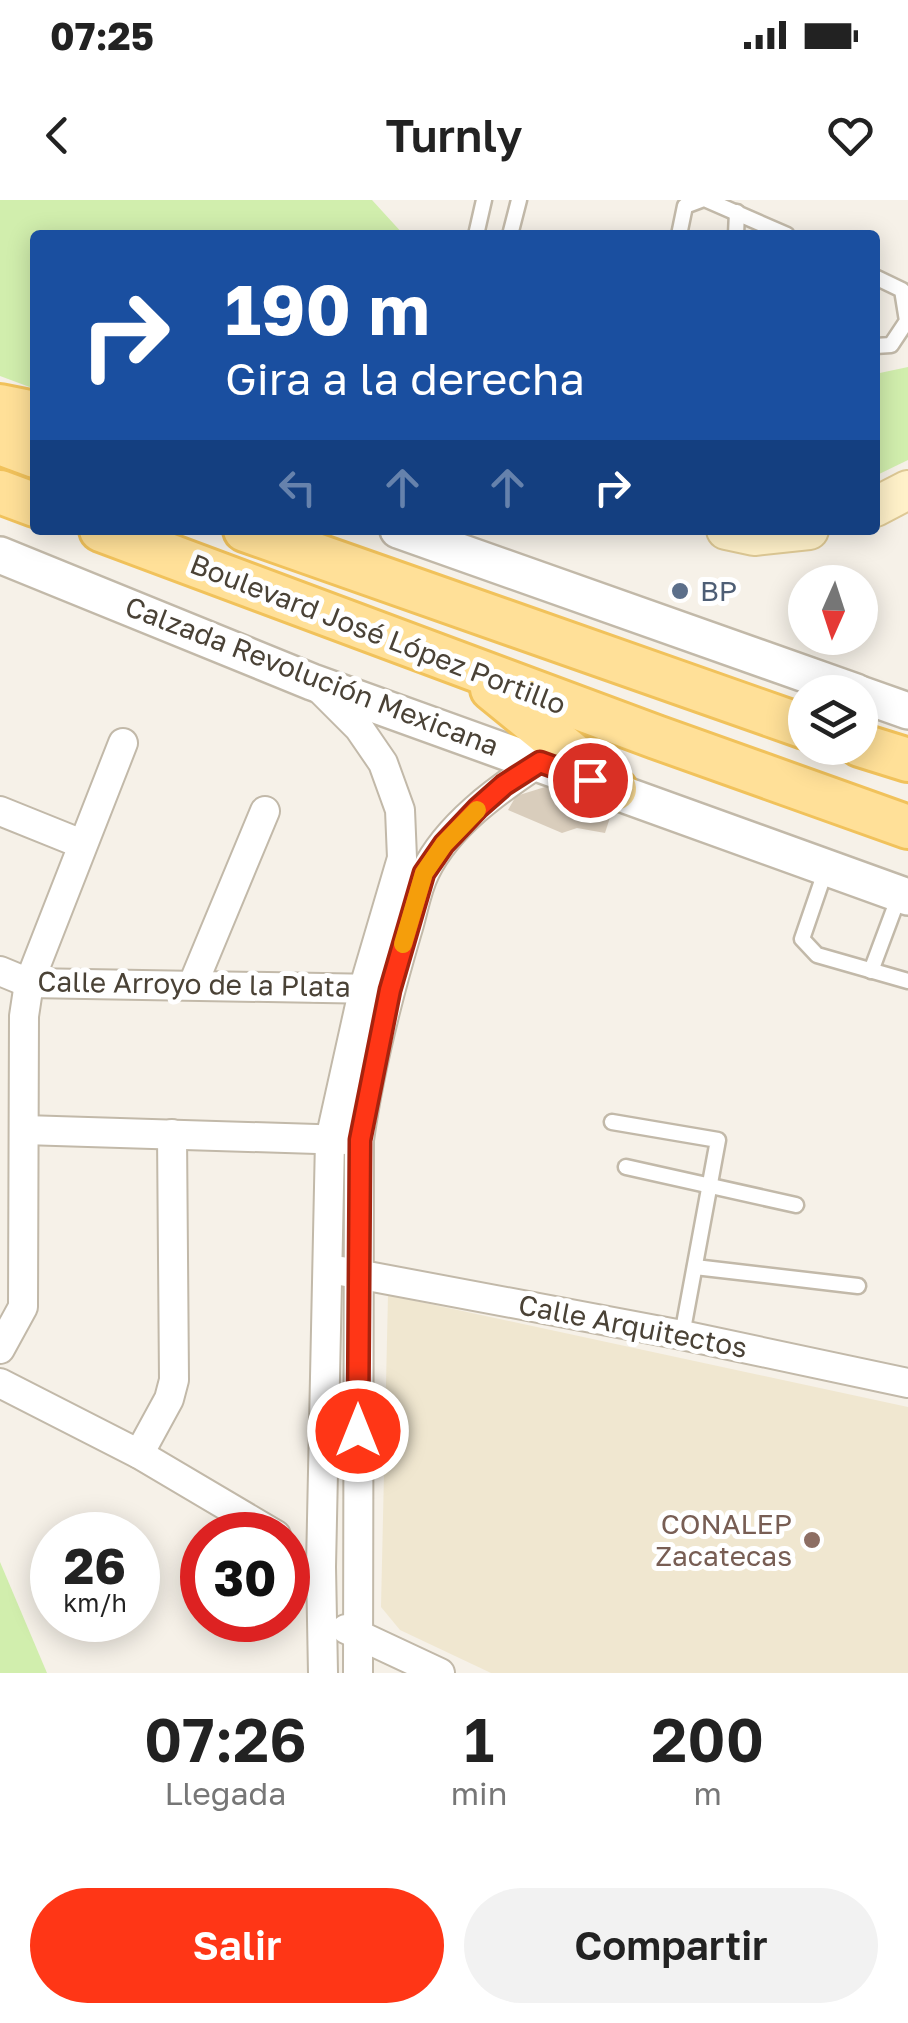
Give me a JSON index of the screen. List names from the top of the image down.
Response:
{
  "streets": {
    "main road": ["Boulevard José López Portillo"],
    "street": ["Calzada Revolución Mexicana", "Calle Arroyo de la Plata", "Calle Arquitectos"]
  },
  "places": ["BP", "CONALEP Zacatecas"],
  "north": "bottom",
  "page": {
    "status": "07:25",
    "header": "Turnly",
    "turn": ["190 m", "Gira a la derecha"],
    "speed": "26 km/h",
    "limit": "30",
    "eta": [
      "07:26",
      "Llegada",
      "1",
      "min",
      "200",
      "m"
    ],
    "buttons": ["Salir", "Compartir"]
  }
}
